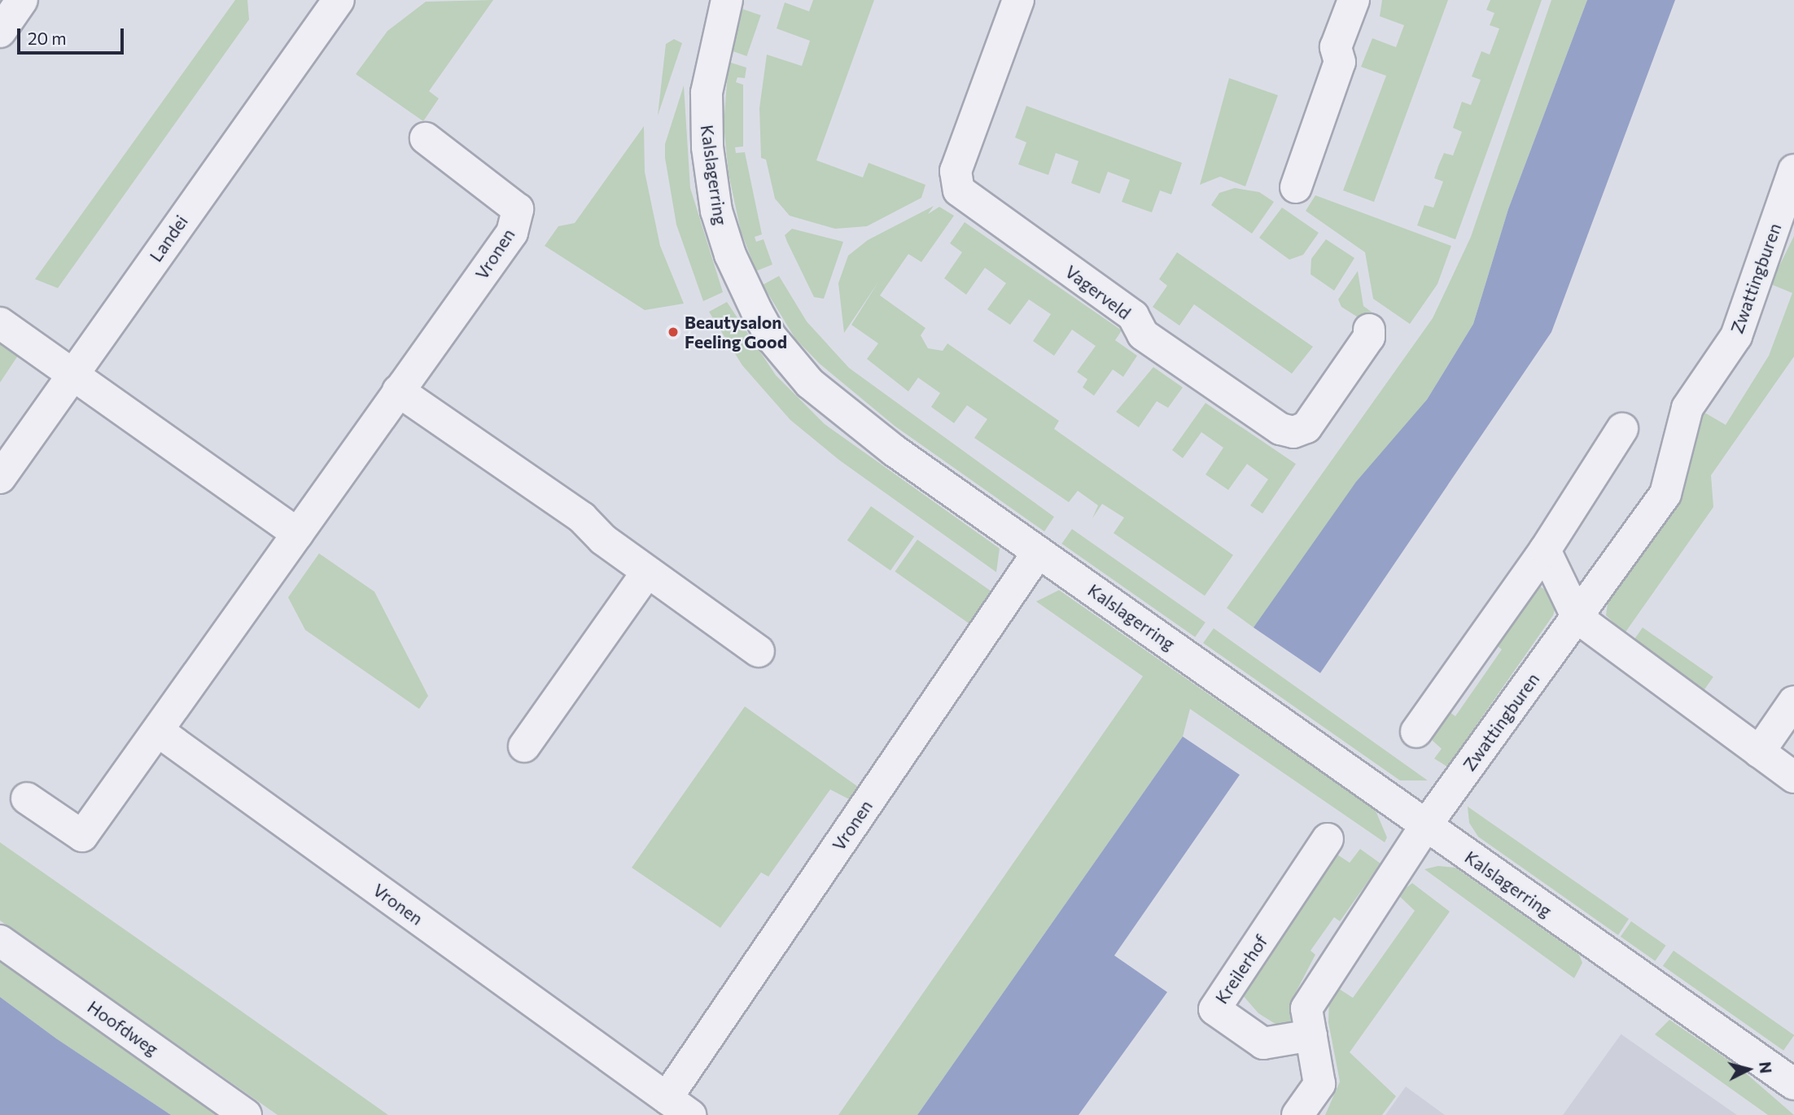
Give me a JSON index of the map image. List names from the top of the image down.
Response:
{
  "streets": {
    "street": [
      "Kalslagerring",
      "Landei",
      "Vronen",
      "Zwattingburen",
      "Vagerveld",
      "Kreilerhof",
      "Hoofdweg"
    ]
  },
  "crossings": [
    ["Kalslagerring", "Vronen"],
    ["Kalslagerring", "Zwattingburen"]
  ],
  "places": ["Beautysalon Feeling Good"],
  "scale_bar": "20 m",
  "north": "right"
}
